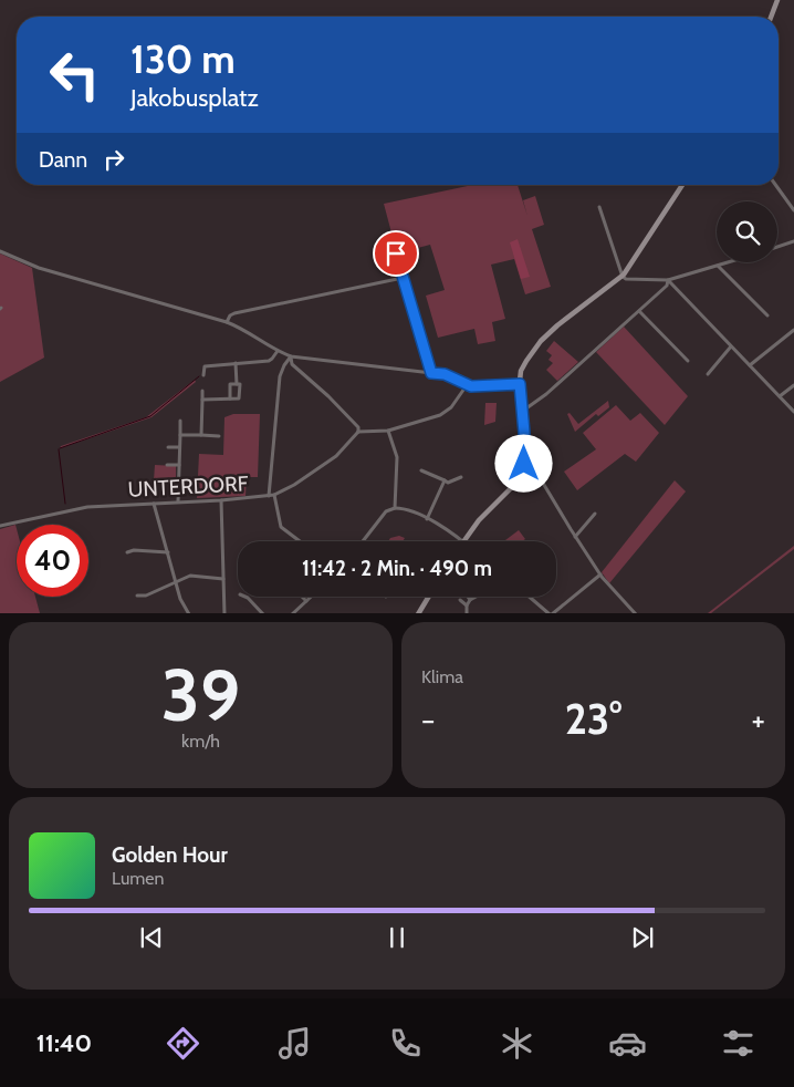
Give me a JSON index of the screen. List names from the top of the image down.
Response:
{
  "streets": {
    "street": ["UNTERDORF"]
  },
  "page": {
    "turn": ["130 m", "Jakobusplatz"],
    "then": "Dann",
    "limit": "40",
    "trip": "11:42 · 2 Min. · 490 m",
    "tile": [
      ["39", "km/h"],
      "Klima"
    ],
    "heat": ["−", "23°", "+"],
    "song": ["Golden Hour", "Lumen"],
    "tabs": "11:40"
  }
}
